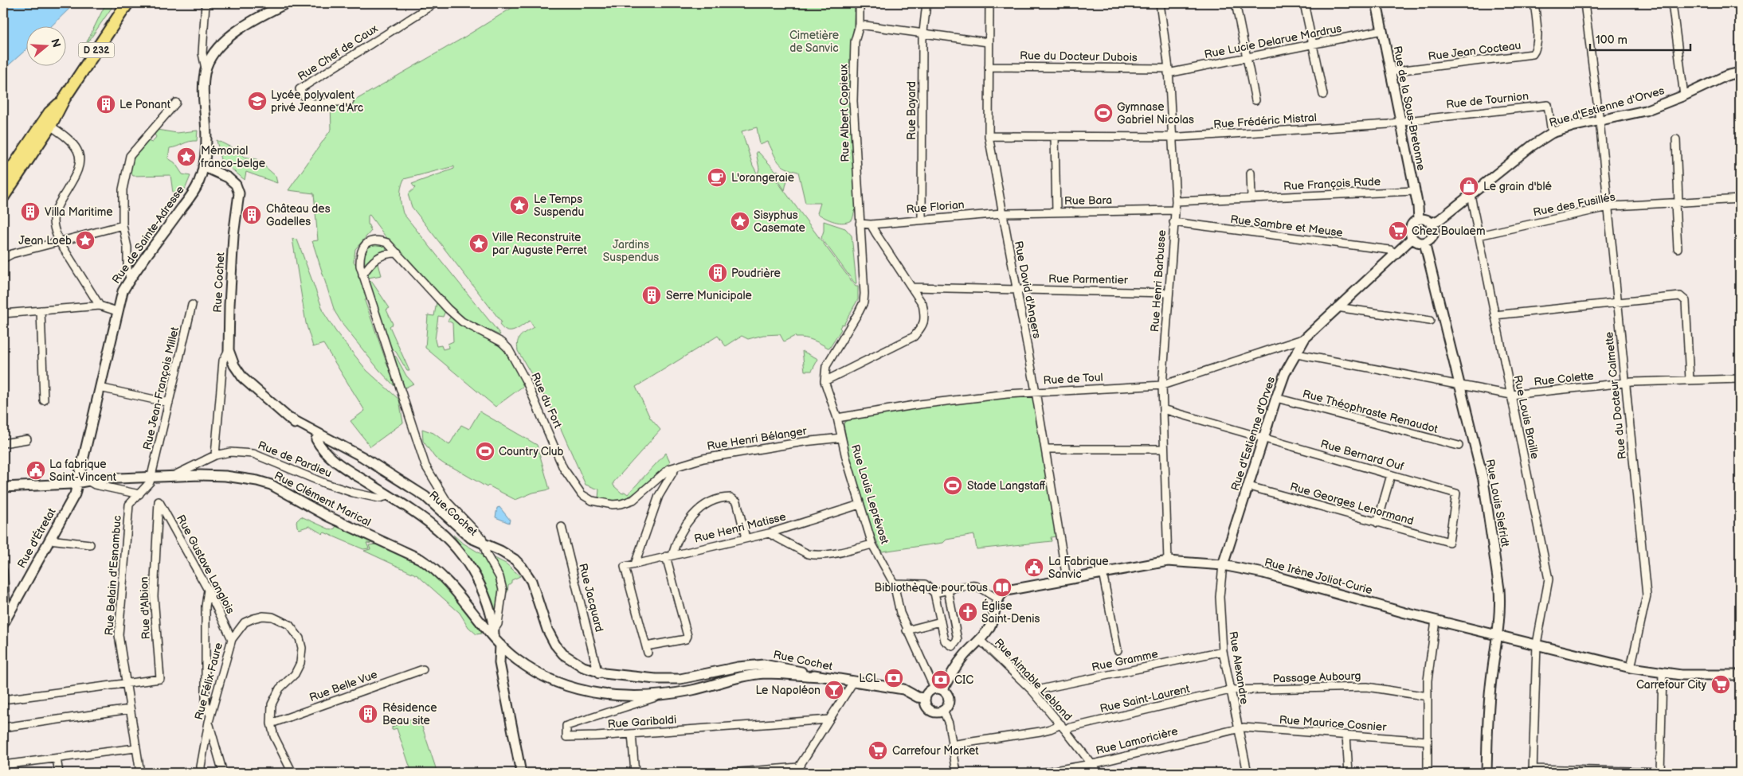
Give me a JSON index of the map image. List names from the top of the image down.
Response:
{
  "streets": {
    "main road": ["D 232"],
    "street": [
      "Rue Lucie Delarue Mardrus",
      "Rue Jean Cocteau",
      "Rue Chef de Caux",
      "Rue du Docteur Dubois",
      "Rue de Tournion",
      "Rue d'Estienne d'Orves",
      "Rue de la Sous-Bretonne",
      "Rue Bayard",
      "Rue Albert Copieux",
      "Rue Frédéric Mistral",
      "Rue François Rude",
      "Rue Bara",
      "Rue des Fusillés",
      "Rue Florian",
      "Rue Sambre et Meuse",
      "Rue de Sainte-Adresse",
      "Rue Parmentier",
      "Rue Henri Barbusse",
      "Rue Cochet",
      "Rue David d'Angers",
      "Rue de Toul",
      "Rue Colette",
      "Rue Jean-François Millet",
      "Rue du Docteur Calmette",
      "Rue du Fort",
      "Rue Théophraste Renaudot",
      "Rue Louis Braille",
      "Rue Henri Bélanger",
      "Rue Bernard Ouf",
      "Rue de Pardieu",
      "Rue Louis Leprévost",
      "Rue Clément Marical",
      "Rue Louis Siefridt",
      "Rue Georges Lenormand",
      "Rue Henri Matisse",
      "Rue d'Étretat",
      "Rue Gustave Langlois",
      "Rue Belain d'Esnambuc",
      "Rue Irène Joliot-Curie",
      "Rue Jacquard",
      "Rue d'Albion",
      "Rue Gramme",
      "Rue Alexandre",
      "Passage Aubourg",
      "Rue Aimable Leblond",
      "Rue Félix Faure",
      "Rue Belle Vue",
      "Rue Saint-Laurent",
      "Rue Garibaldi",
      "Rue Maurice Cosnier",
      "Rue Lamoricière"
    ]
  },
  "crossings": [
    ["Rue Lucie Delarue Mardrus", "Rue du Docteur Dubois"],
    ["Rue Lucie Delarue Mardrus", "Rue de la Sous-Bretonne"],
    ["Rue Lucie Delarue Mardrus", "Rue Henri Barbusse"],
    ["Rue Jean Cocteau", "Rue de la Sous-Bretonne"],
    ["Rue du Docteur Dubois", "Rue Henri Barbusse"],
    ["Rue du Docteur Dubois", "Rue David d'Angers"],
    ["Rue de Tournion", "Rue d'Estienne d'Orves"],
    ["Rue de Tournion", "Rue de la Sous-Bretonne"],
    ["Rue de Tournion", "Rue Frédéric Mistral"],
    ["Rue d'Estienne d'Orves", "Rue de la Sous-Bretonne"],
    ["Rue d'Estienne d'Orves", "Rue Sambre et Meuse"],
    ["Rue d'Estienne d'Orves", "Rue de Toul"],
    ["Rue d'Estienne d'Orves", "Rue Colette"],
    ["Rue d'Estienne d'Orves", "Rue du Docteur Calmette"],
    ["Rue d'Estienne d'Orves", "Rue Théophraste Renaudot"],
    ["Rue d'Estienne d'Orves", "Rue Louis Braille"],
    ["Rue d'Estienne d'Orves", "Rue Bernard Ouf"],
    ["Rue d'Estienne d'Orves", "Rue Louis Siefridt"],
    ["Rue d'Estienne d'Orves", "Rue Georges Lenormand"],
    ["Rue d'Estienne d'Orves", "Rue Irène Joliot-Curie"],
    ["Rue d'Estienne d'Orves", "Rue Alexandre"],
    ["Rue de la Sous-Bretonne", "Rue Frédéric Mistral"],
    ["Rue de la Sous-Bretonne", "Rue François Rude"],
    ["Rue de la Sous-Bretonne", "Rue Louis Siefridt"],
    ["Rue Bayard", "Rue Florian"],
    ["Rue Frédéric Mistral", "Rue Henri Barbusse"],
    ["Rue Frédéric Mistral", "Rue David d'Angers"],
    ["Rue François Rude", "Rue Henri Barbusse"],
    ["Rue Bara", "Rue Florian"],
    ["Rue Bara", "Rue Henri Barbusse"],
    ["Rue Bara", "Rue David d'Angers"],
    ["Rue des Fusillés", "Rue du Docteur Calmette"],
    ["Rue des Fusillés", "Rue Louis Braille"],
    ["Rue Florian", "Rue David d'Angers"],
    ["Rue Sambre et Meuse", "Rue Henri Barbusse"],
    ["Rue de Sainte-Adresse", "Rue Cochet"],
    ["Rue de Sainte-Adresse", "Rue Clément Marical"],
    ["Rue de Sainte-Adresse", "Rue d'Étretat"],
    ["Rue Parmentier", "Rue Henri Barbusse"],
    ["Rue Parmentier", "Rue David d'Angers"],
    ["Rue Henri Barbusse", "Rue de Toul"],
    ["Rue Henri Barbusse", "Rue Bernard Ouf"],
    ["Rue Henri Barbusse", "Rue Irène Joliot-Curie"],
    ["Rue Cochet", "Rue du Fort"],
    ["Rue Cochet", "Rue Louis Leprévost"],
    ["Rue Cochet", "Rue Clément Marical"],
    ["Rue Cochet", "Rue Jacquard"],
    ["Rue David d'Angers", "Rue de Toul"],
    ["Rue David d'Angers", "Rue Irène Joliot-Curie"],
    ["Rue Colette", "Rue du Docteur Calmette"],
    ["Rue Colette", "Rue Louis Braille"],
    ["Rue Colette", "Rue Louis Siefridt"],
    ["Rue Jean-François Millet", "Rue Clément Marical"],
    ["Rue Jean-François Millet", "Rue Belain d'Esnambuc"],
    ["Rue du Docteur Calmette", "Rue Irène Joliot-Curie"],
    ["Rue du Fort", "Rue Henri Bélanger"],
    ["Rue du Fort", "Rue Clément Marical"],
    ["Rue Louis Braille", "Rue Irène Joliot-Curie"],
    ["Rue Henri Bélanger", "Rue Louis Leprévost"],
    ["Rue Bernard Ouf", "Rue Georges Lenormand"],
    ["Rue de Pardieu", "Rue Clément Marical"],
    ["Rue Louis Leprévost", "Rue Henri Matisse"],
    ["Rue Clément Marical", "Rue d'Étretat"],
    ["Rue Clément Marical", "Rue Belain d'Esnambuc"],
    ["Rue Clément Marical", "Rue Garibaldi"],
    ["Rue Louis Siefridt", "Rue Irène Joliot-Curie"],
    ["Rue Gustave Langlois", "Rue d'Albion"],
    ["Rue Gustave Langlois", "Rue Félix Faure"],
    ["Rue Belain d'Esnambuc", "Rue d'Albion"],
    ["Rue Irène Joliot-Curie", "Rue Alexandre"],
    ["Rue Gramme", "Rue Alexandre"],
    ["Rue Gramme", "Rue Aimable Leblond"],
    ["Rue Alexandre", "Passage Aubourg"],
    ["Rue Alexandre", "Rue Saint-Laurent"],
    ["Rue Alexandre", "Rue Maurice Cosnier"],
    ["Rue Alexandre", "Rue Lamoricière"],
    ["Passage Aubourg", "Rue Saint-Laurent"],
    ["Rue Aimable Leblond", "Rue Saint-Laurent"],
    ["Rue Aimable Leblond", "Rue Lamoricière"],
    ["Rue Félix Faure", "Rue Belle Vue"],
    ["Rue Maurice Cosnier", "Rue Lamoricière"]
  ],
  "parks": ["Cimetière de Sanvic", "Jardins Suspendus"],
  "places": {
    "school or university": ["Lycée polyvalent privé Jeanne d'Arc"],
    "building": [
      "Le Ponant",
      "Villa Maritime",
      "Château des Gadelles",
      "Poudrière",
      "Serre Municipale",
      "Résidence Beau site"
    ],
    "sports": ["Gymnase Gabriel Nicolas", "Country Club", "Stade Langstaff"],
    "place": [
      "Mémorial franco-belge",
      "Le Temps Suspendu",
      "Sisyphus Casemate",
      "Jean Loeb",
      "Ville Reconstruite par Auguste Perret"
    ],
    "cafe": ["L'orangeraie"],
    "shop": ["Le grain d'blé"],
    "supermarket": ["Chez Boulaem", "Carrefour City", "Carrefour Market"],
    "public building": ["La fabrique Saint-Vincent", "La Fabrique Sanvic"],
    "library": ["Bibliothèque pour tous"],
    "church": ["Église Saint-Denis"],
    "bank": ["LCL", "CIC"],
    "bar": ["Le Napoléon"]
  },
  "scale_bar": "100 m",
  "north": "right"
}
